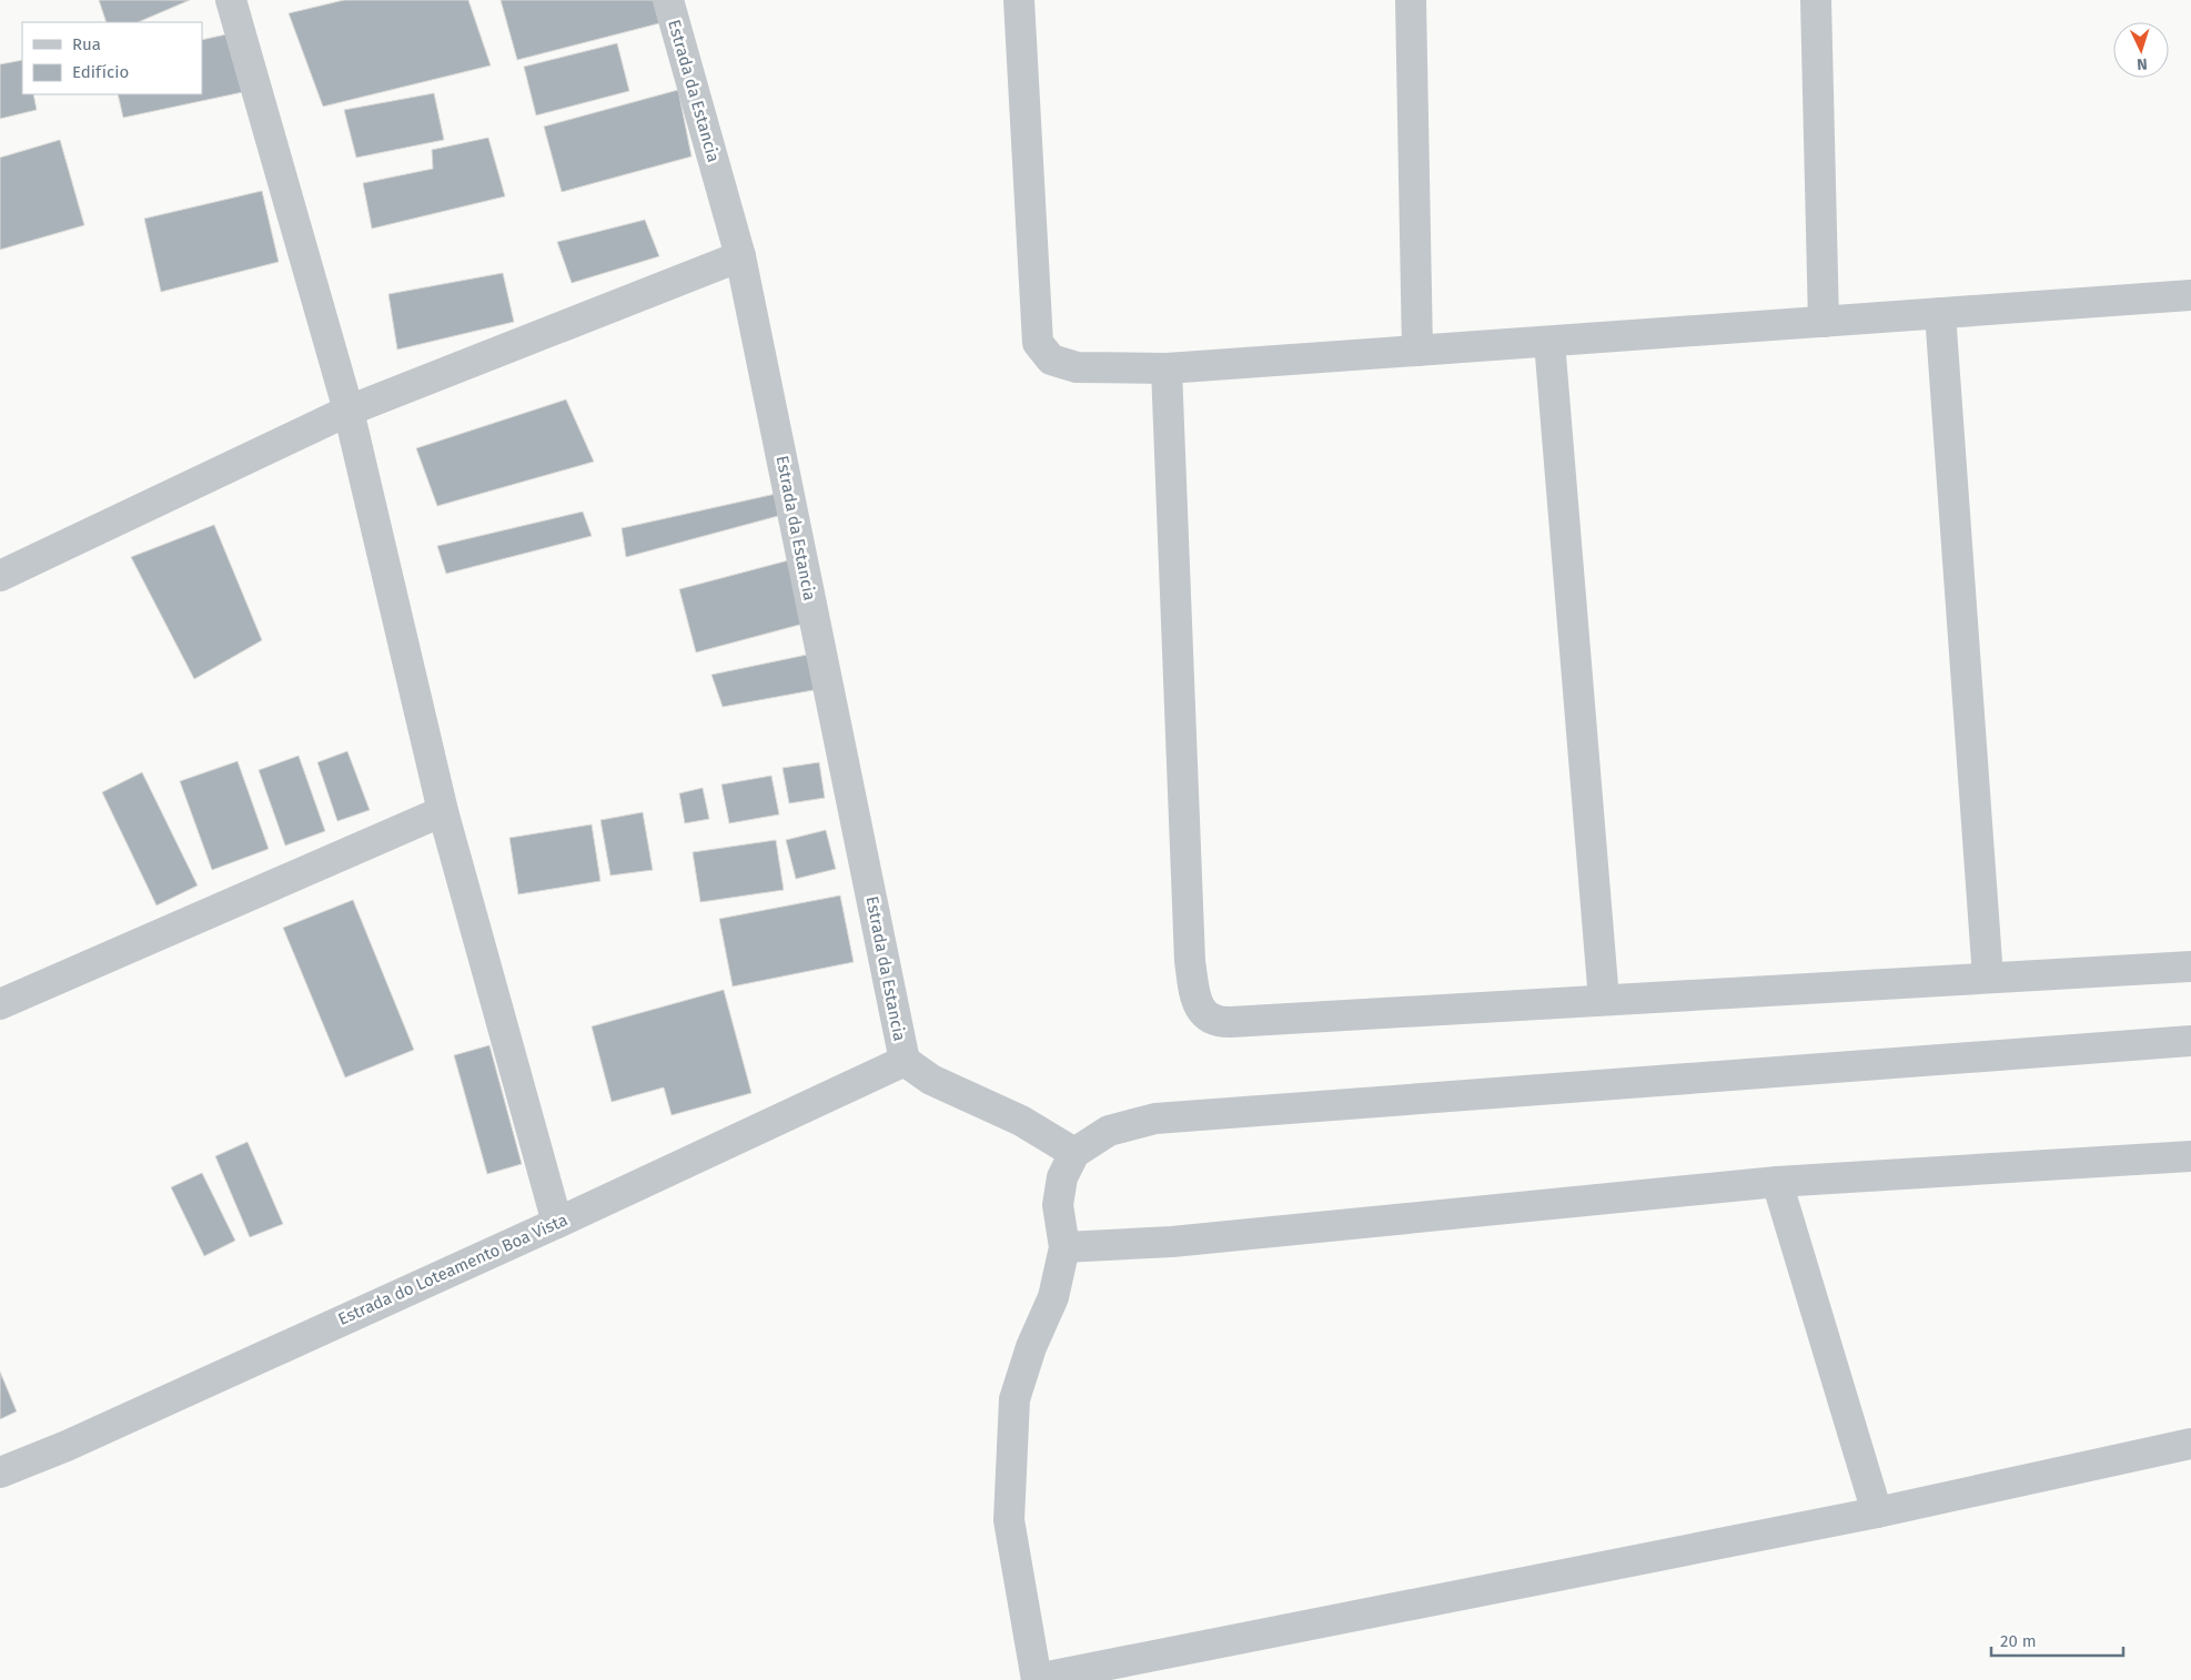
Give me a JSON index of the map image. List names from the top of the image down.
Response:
{
  "streets": {
    "street": ["Estrada da Estancia", "Estrada do Loteamento Boa Vista"]
  },
  "crossings": [
    ["Estrada da Estancia", "Estrada do Loteamento Boa Vista"]
  ],
  "legend": ["Rua", "Edifício"],
  "scale_bar": "20 m",
  "north": "bottom"
}
